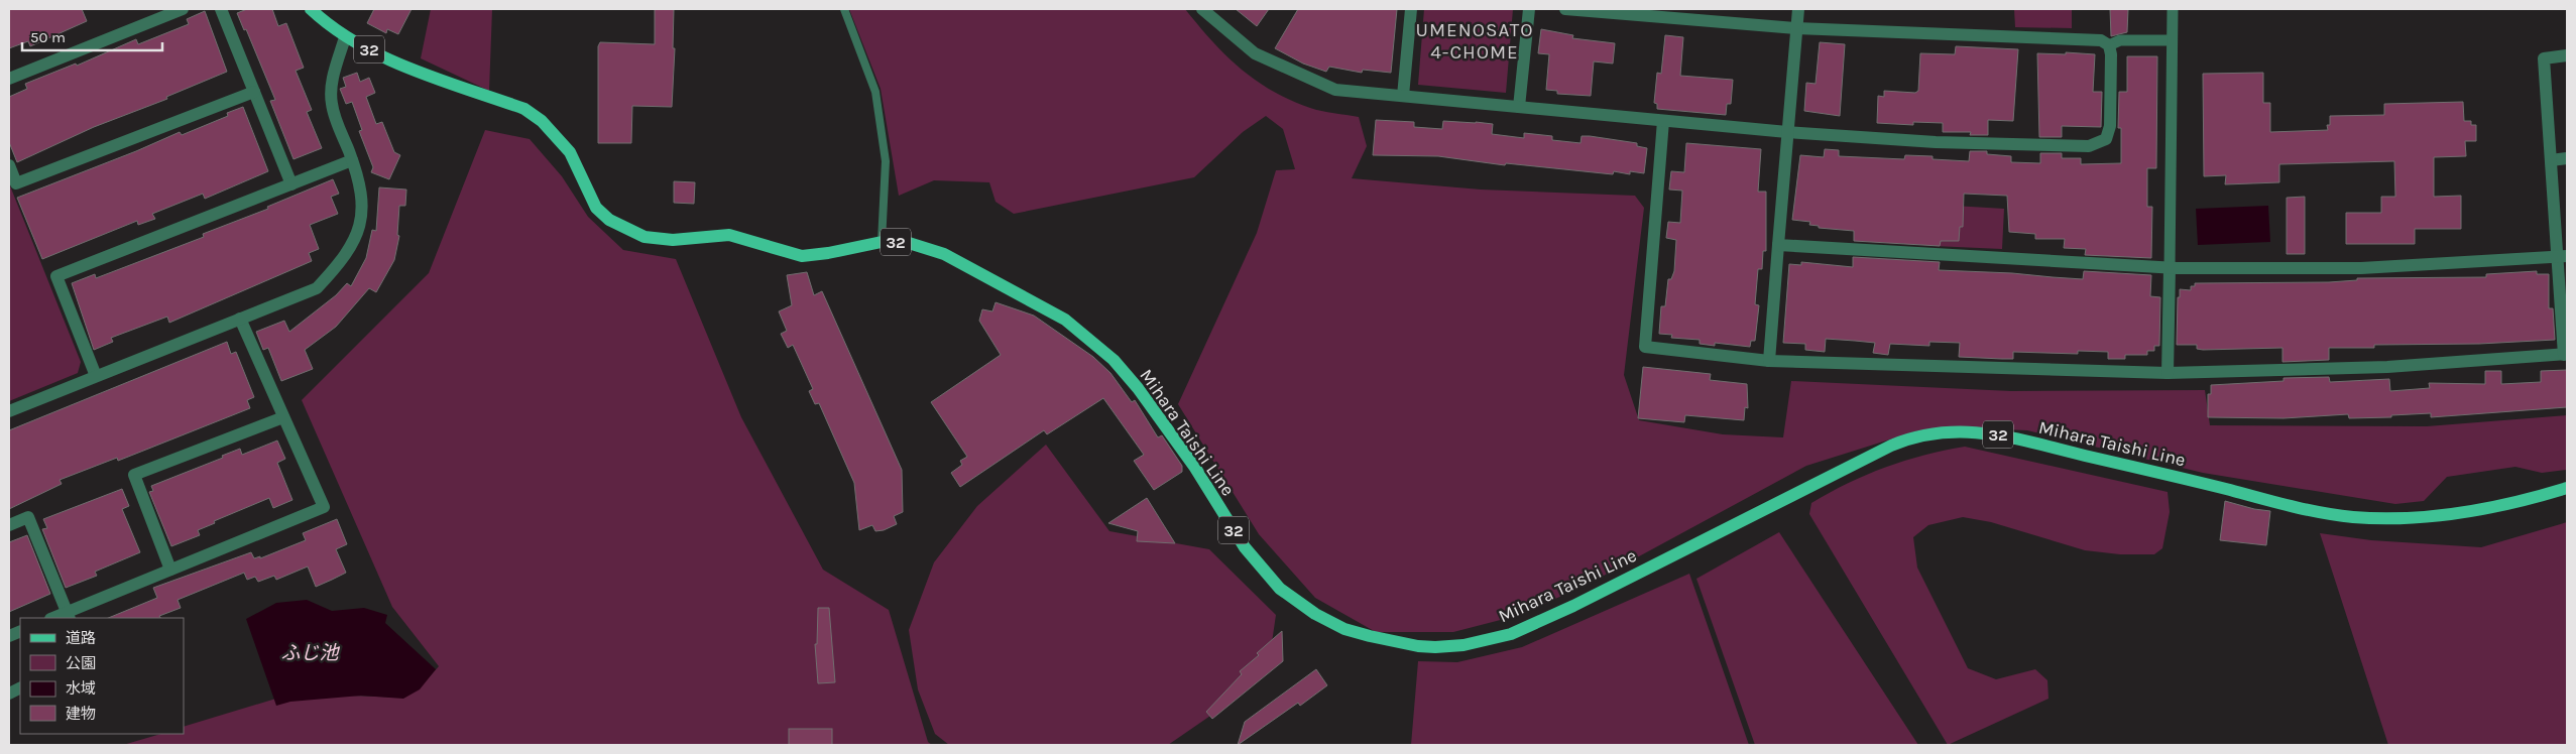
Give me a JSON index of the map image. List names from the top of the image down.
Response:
{
  "streets": {
    "main road": ["32", "Mihara Taishi Line"]
  },
  "districts": ["UMENOSATO 4-CHOME"],
  "water": ["ふじ池"],
  "legend": [
    "道路",
    "公園",
    "水域",
    "建物"
  ],
  "scale_bar": "50 m"
}
